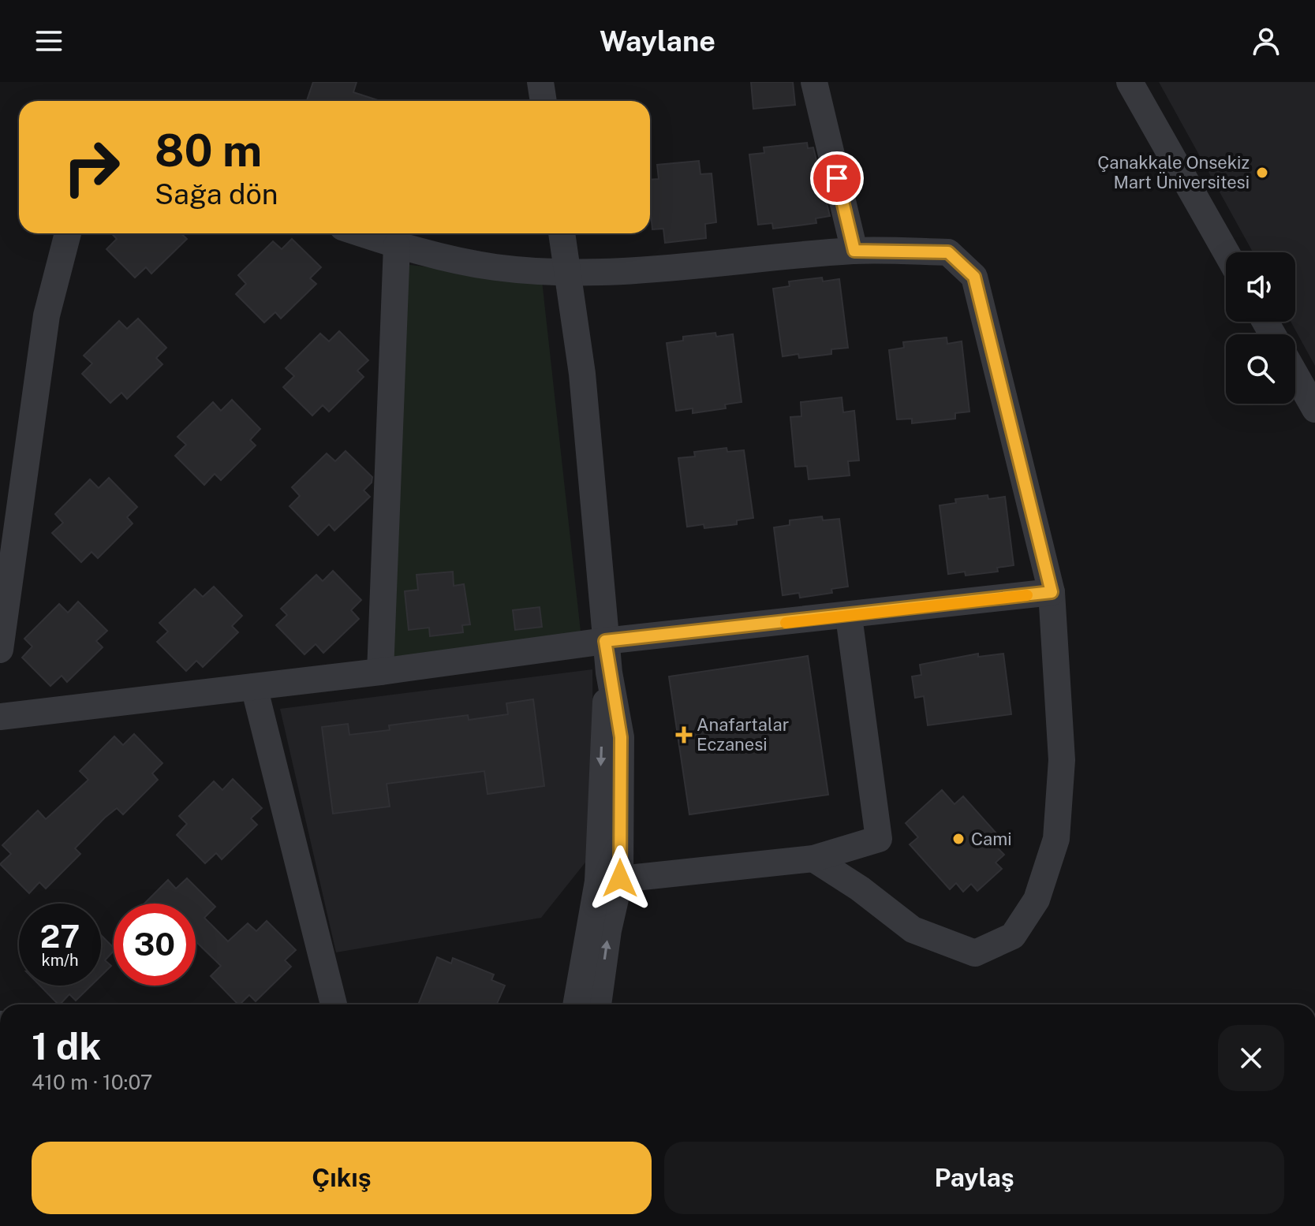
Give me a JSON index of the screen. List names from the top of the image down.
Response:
{
  "places": {
    "other": ["Çanakkale Onsekiz Mart Üniversitesi", "Cami"],
    "health": ["Anafartalar Eczanesi"]
  },
  "page": {
    "header": "Waylane",
    "turn": ["80 m", "Sağa dön"],
    "speed": "27 km/h",
    "limit": "30",
    "heading": ["1 dk", "410 m · 10:07"],
    "buttons": ["Çıkış", "Paylaş"]
  }
}
